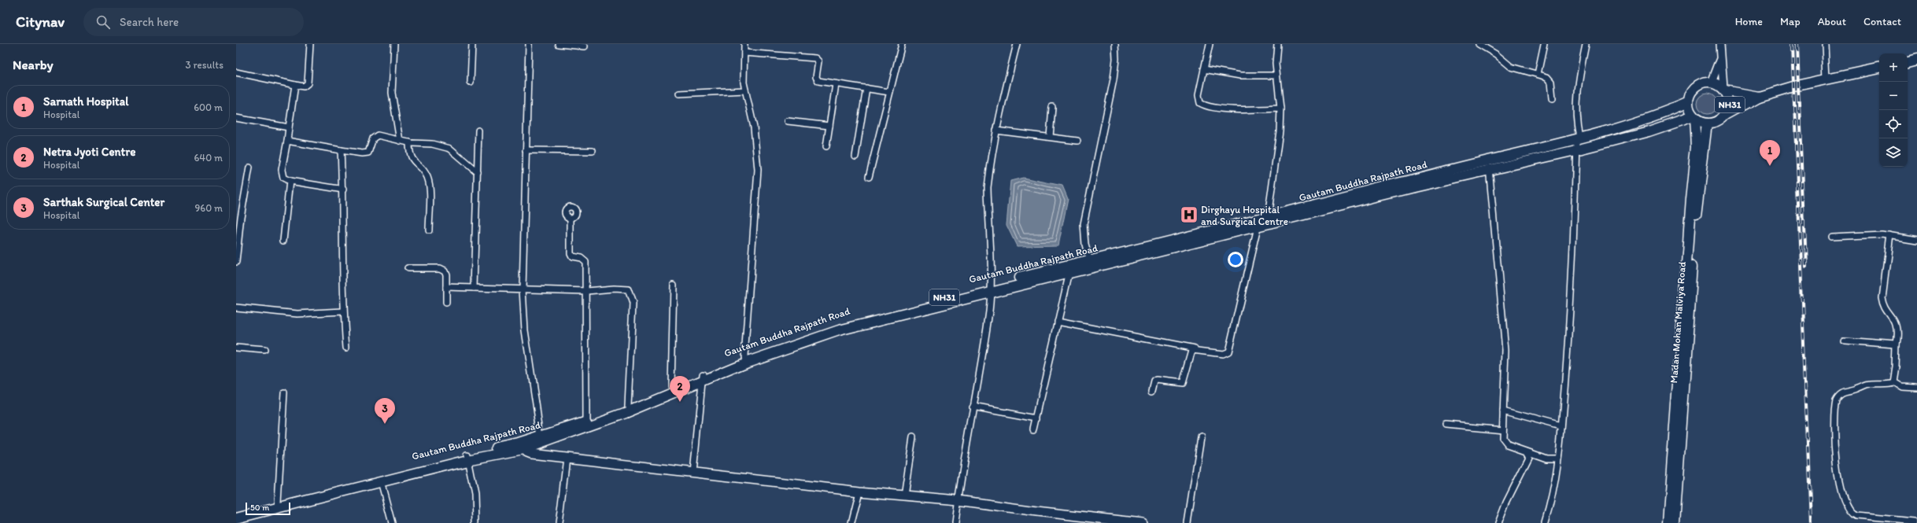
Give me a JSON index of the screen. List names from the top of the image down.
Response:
{
  "streets": {
    "highway": ["NH31", "Gautam Buddha Rajpath Road", "Madan Mohan Malviya Road"]
  },
  "crossings": [
    ["NH31", "Gautam Buddha Rajpath Road"],
    ["NH31", "Madan Mohan Malviya Road"],
    ["Gautam Buddha Rajpath Road", "Madan Mohan Malviya Road"]
  ],
  "places": {
    "hospital": ["Dirghayu Hospital and Surgical Centre"]
  },
  "scale_bar": "50 m",
  "page": {
    "header": "Citynav",
    "search": "Search here",
    "nav": [
      "Home",
      "Map",
      "About",
      "Contact"
    ],
    "heading": ["Nearby", "3 results"],
    "map_buttons": ["+", "−"],
    "list": [
      {
        "mark": "1",
        "name": "Sarnath Hospital",
        "note": "Hospital",
        "value": "600 m"
      },
      {
        "mark": "2",
        "name": "Netra Jyoti Centre",
        "note": "Hospital",
        "value": "640 m"
      },
      {
        "mark": "3",
        "name": "Sarthak Surgical Center",
        "note": "Hospital",
        "value": "960 m"
      }
    ],
    "pins": ["1", "2", "3"],
    "scale": "50 m"
  }
}
